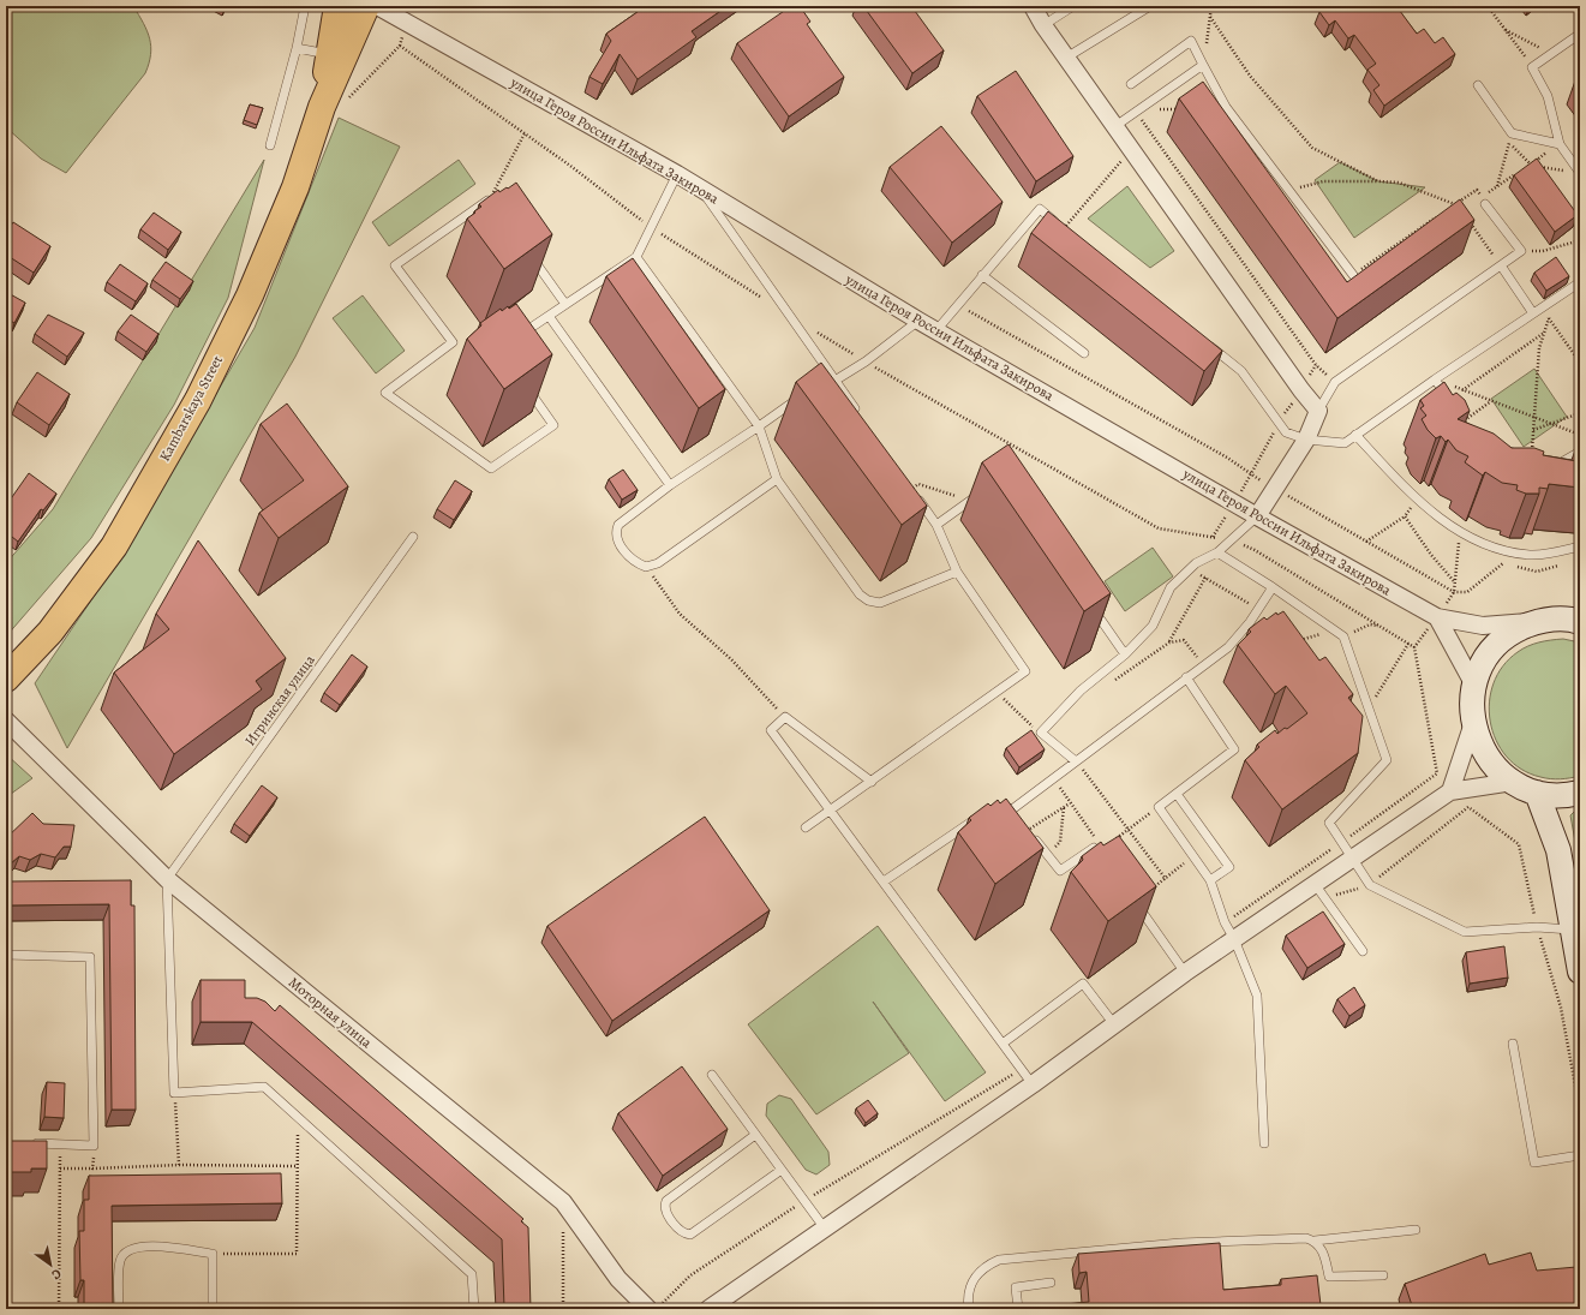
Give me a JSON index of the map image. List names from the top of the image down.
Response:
{
  "streets": {
    "main road": ["Kambarskaya Street"],
    "street": ["улица Героя России Ильфата Закирова", "Моторная улица"],
    "lane": ["Игринская улица"]
  },
  "crossings": [
    ["Игринская улица", "Моторная улица"]
  ],
  "north": "bottom right"
}
